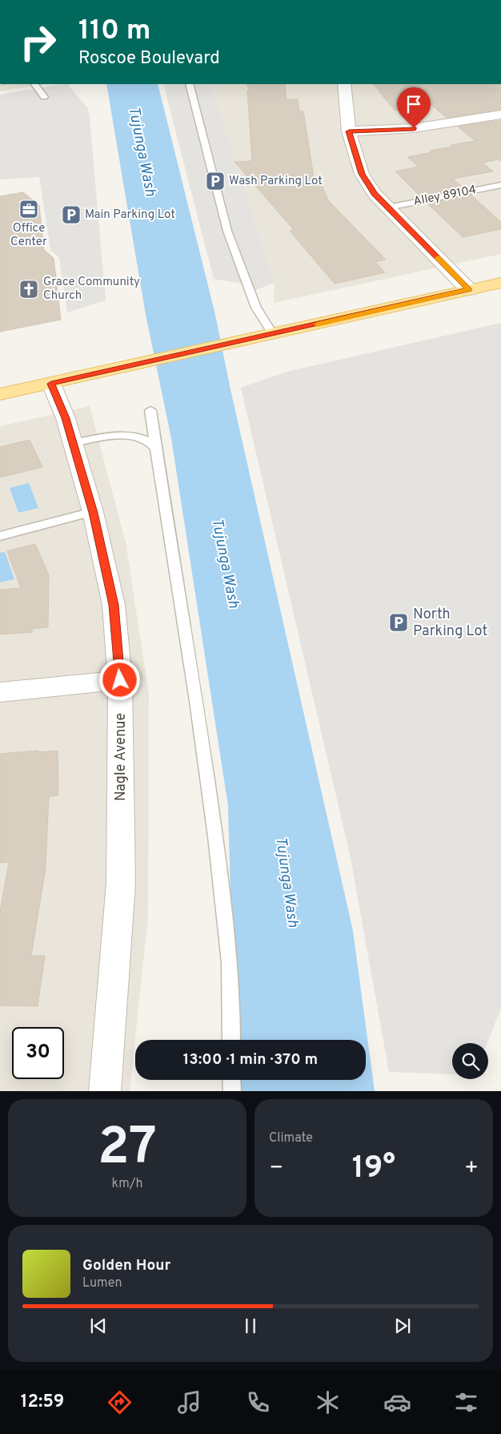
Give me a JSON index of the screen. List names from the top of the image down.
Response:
{
  "streets": {
    "street": ["Nagle Avenue"],
    "lane": ["Alley 89104"]
  },
  "water": ["Tujunga Wash"],
  "places": {
    "parking": ["Wash Parking Lot", "Main Parking Lot", "North Parking Lot"],
    "office": ["Office Center"],
    "church": ["Grace Community Church"]
  },
  "page": {
    "turn": ["110 m", "Roscoe Boulevard"],
    "limit": "30",
    "trip": "13:00 · 1 min · 370 m",
    "tile": [
      ["27", "km/h"],
      "Climate"
    ],
    "heat": ["−", "19°", "+"],
    "song": ["Golden Hour", "Lumen"],
    "tabs": "12:59"
  }
}
